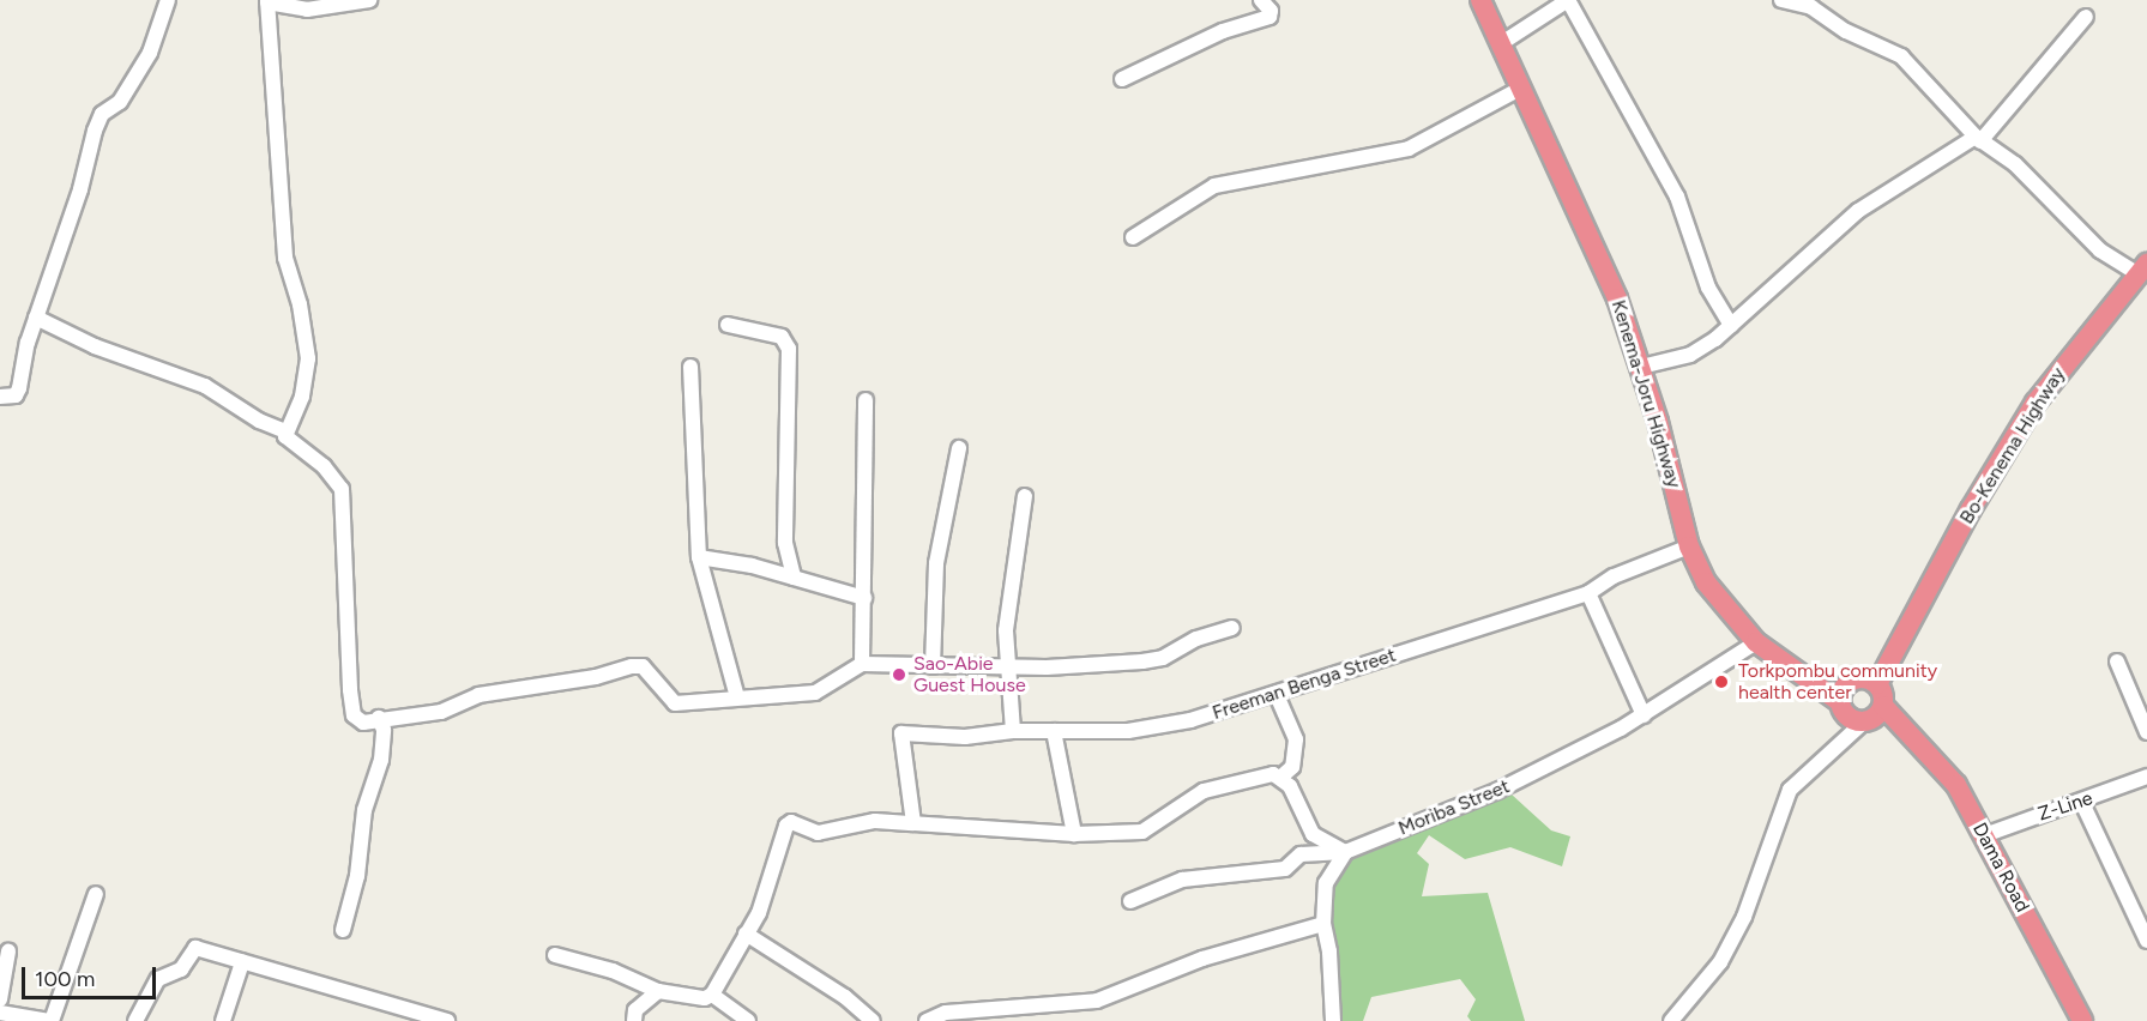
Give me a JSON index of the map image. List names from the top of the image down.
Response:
{
  "streets": {
    "highway": ["Kenema-Joru Highway", "Bo-Kenema Highway", "Dama Road"],
    "street": ["Freeman Benga Street", "Z-Line", "Moriba Street"]
  },
  "crossings": [
    ["Kenema-Joru Highway", "Freeman Benga Street"],
    ["Kenema-Joru Highway", "Moriba Street"],
    ["Z-Line", "Dama Road"]
  ],
  "places": ["Sao-Abie Guest House", "Torkpombu community health center"],
  "scale_bar": "100 m"
}
